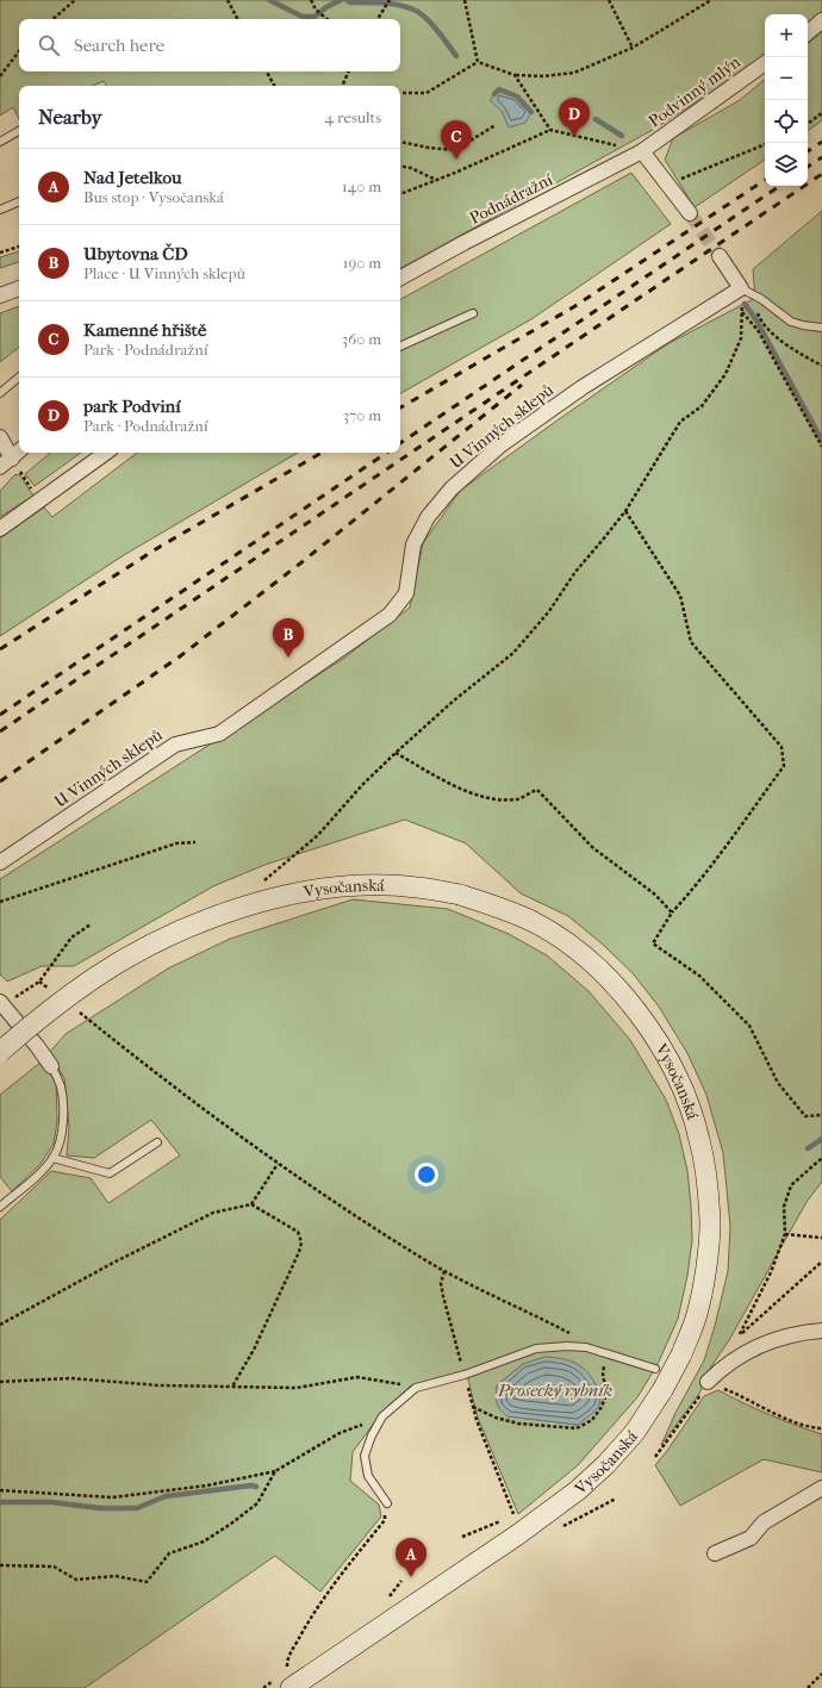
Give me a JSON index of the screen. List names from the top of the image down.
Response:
{
  "streets": {
    "main road": ["Vysočanská"],
    "street": ["Podvinný mlýn", "Podnádražní", "U Vinných sklepů"]
  },
  "crossings": [
    ["Podvinný mlýn", "Podnádražní"]
  ],
  "water": ["Prosecký rybník"],
  "page": {
    "map_buttons": ["+", "−"],
    "search": "Search here",
    "heading": ["Nearby", "4 results"],
    "pins": [
      "D",
      "C",
      "B",
      "A"
    ],
    "list": [
      {
        "mark": "A",
        "name": "Nad Jetelkou",
        "note": "Bus stop · Vysočanská",
        "value": "140 m"
      },
      {
        "mark": "B",
        "name": "Ubytovna ČD",
        "note": "Place · U Vinných sklepů",
        "value": "190 m"
      },
      {
        "mark": "C",
        "name": "Kamenné hřiště",
        "note": "Park · Podnádražní",
        "value": "360 m"
      },
      {
        "mark": "D",
        "name": "park Podviní",
        "note": "Park · Podnádražní",
        "value": "370 m"
      }
    ]
  }
}
